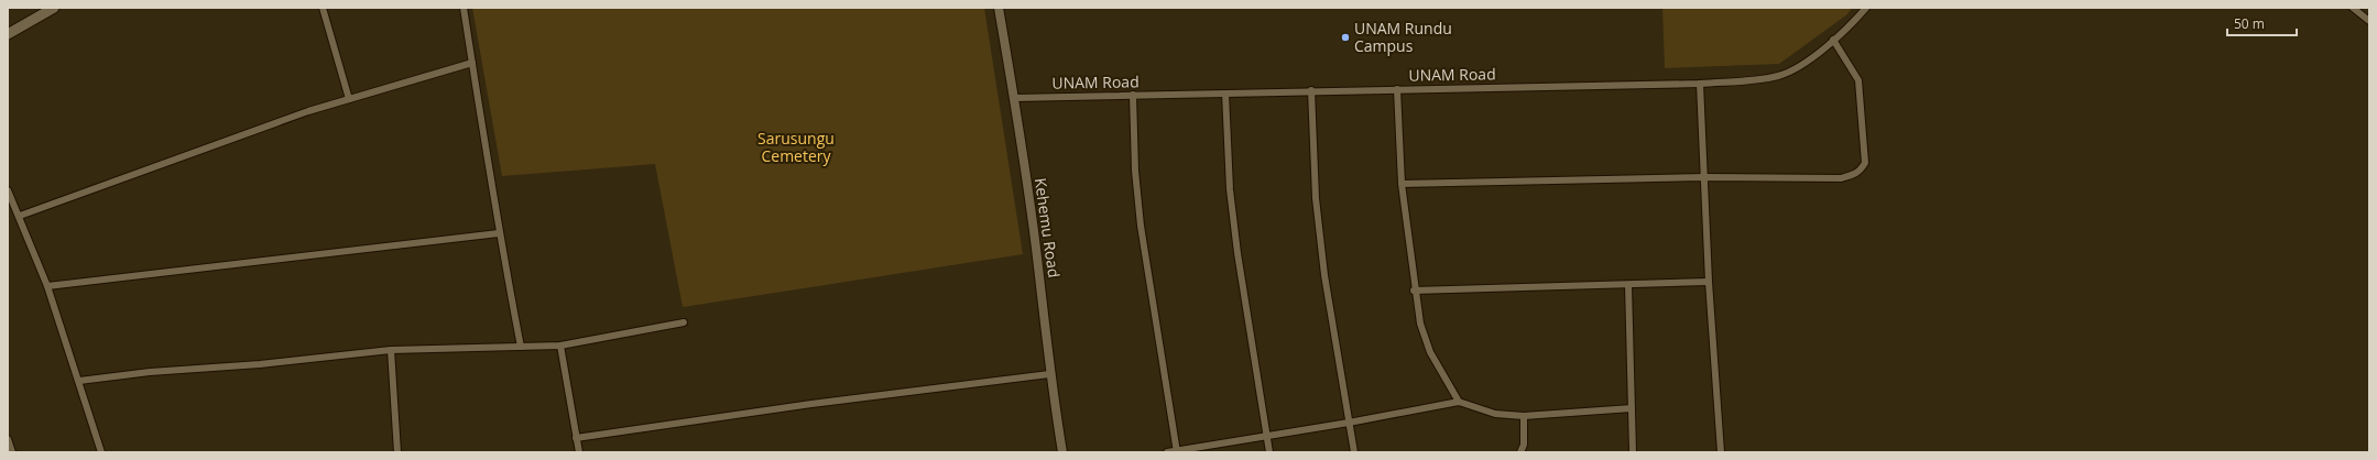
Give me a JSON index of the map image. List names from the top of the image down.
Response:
{
  "streets": {
    "street": ["UNAM Road", "Kehemu Road"]
  },
  "crossings": [
    ["UNAM Road", "Kehemu Road"]
  ],
  "parks": ["Sarusungu Cemetery"],
  "places": ["UNAM Rundu Campus"],
  "scale_bar": "50 m"
}
